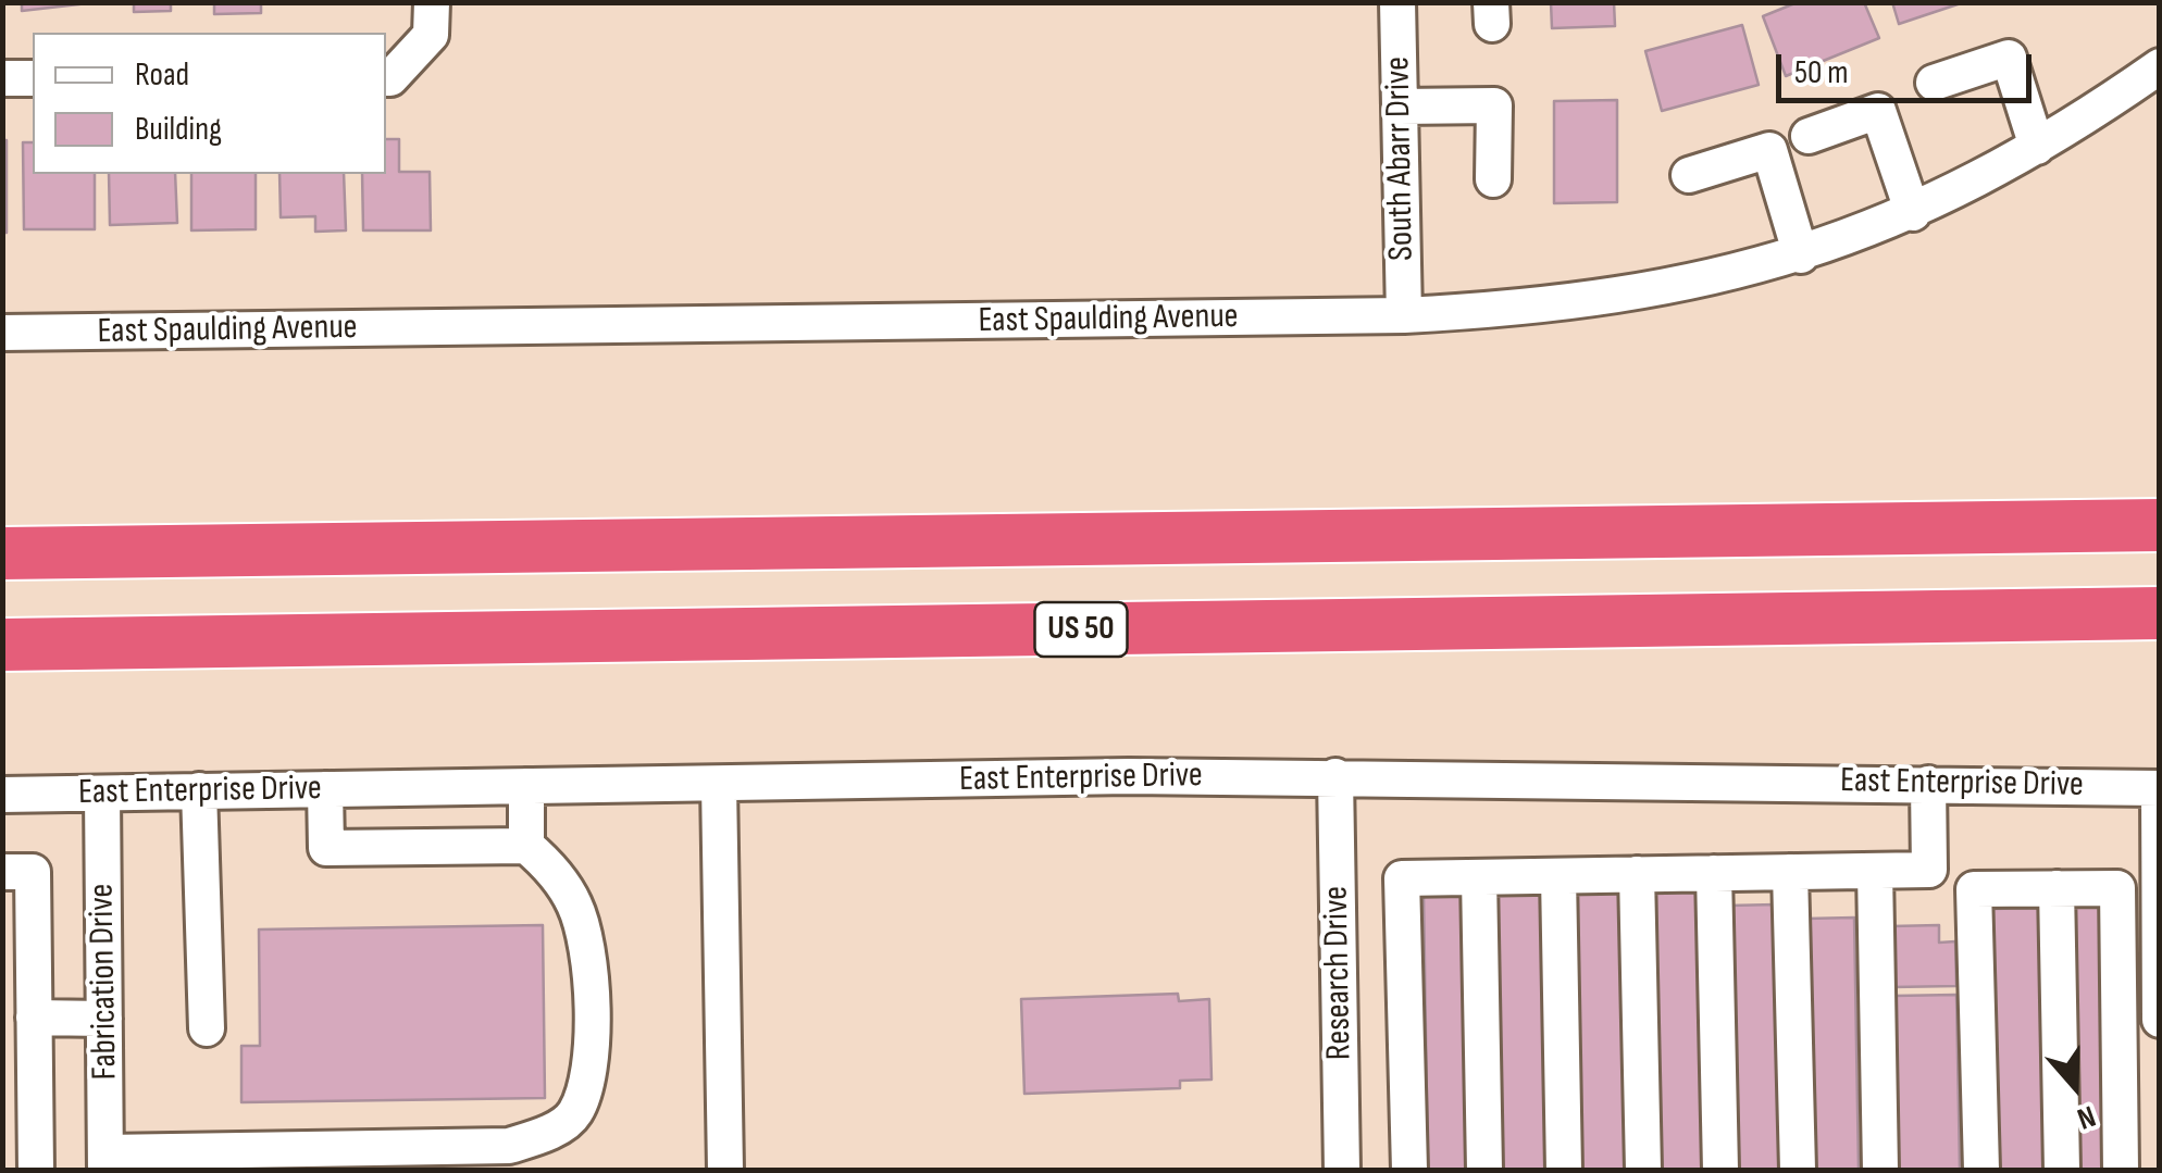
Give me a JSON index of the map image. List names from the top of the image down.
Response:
{
  "streets": {
    "highway": ["US 50"],
    "street": [
      "South Abarr Drive",
      "East Spaulding Avenue",
      "East Enterprise Drive",
      "Research Drive",
      "Fabrication Drive"
    ]
  },
  "crossings": [
    ["South Abarr Drive", "East Spaulding Avenue"],
    ["East Enterprise Drive", "Research Drive"],
    ["East Enterprise Drive", "Fabrication Drive"]
  ],
  "legend": ["Road", "Building"],
  "scale_bar": "50 m",
  "north": "bottom"
}
